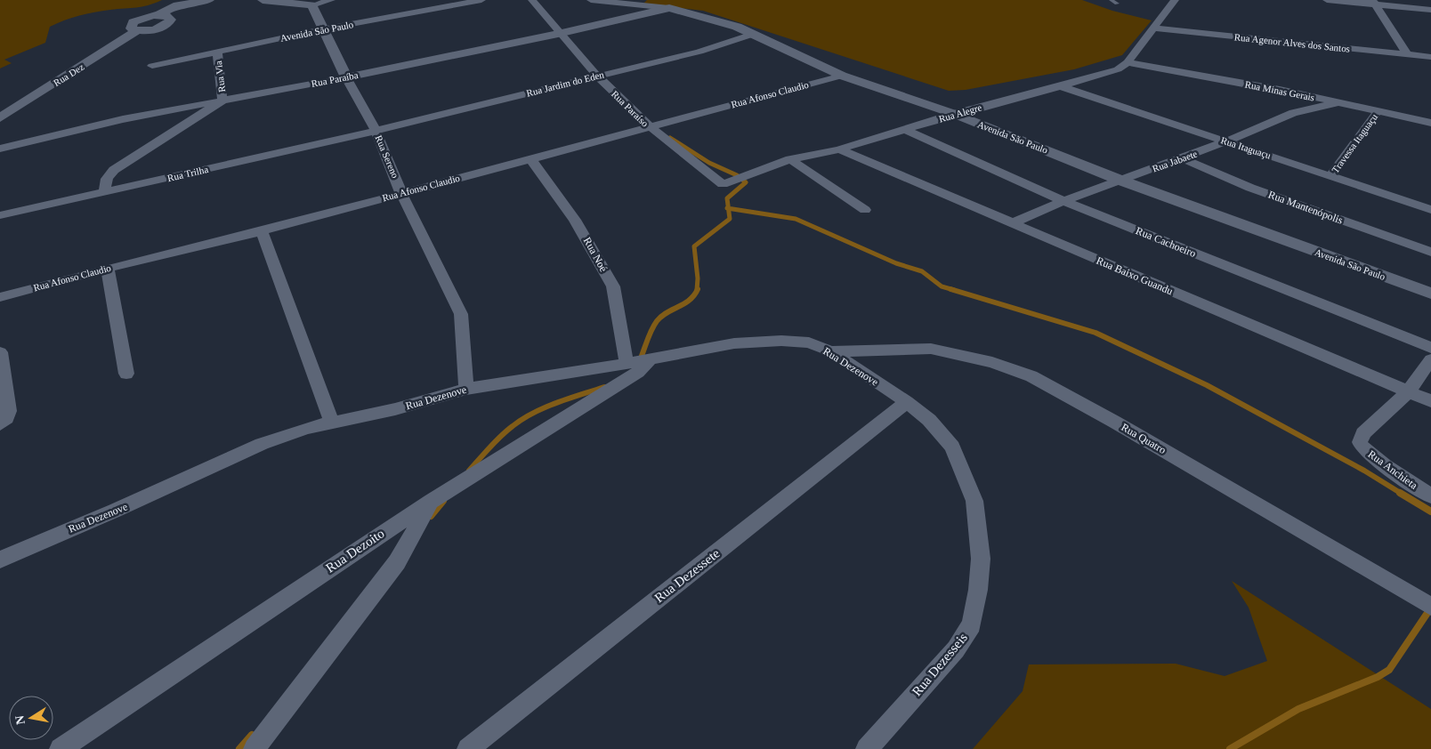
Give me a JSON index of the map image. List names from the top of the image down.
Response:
{
  "streets": {
    "street": [
      "Avenida São Paulo",
      "Rua Agenor Alves dos Santos",
      "Rua Dez",
      "Rua Via",
      "Rua Paraíba",
      "Rua Jardim do Eden",
      "Rua Minas Gerais",
      "Rua Afonso Claudio",
      "Rua Paraíso",
      "Rua Alegre",
      "Travessa Itaguaçu",
      "Rua Itaguaçu",
      "Rua Sereno",
      "Rua Jabaete",
      "Rua Trilha",
      "Rua Mantenópolis",
      "Rua Cachoeiro",
      "Rua Noé",
      "Rua Baixo Guandu",
      "Rua Dezenove",
      "Rua Quatro",
      "Rua Anchieta",
      "Rua Dezoito",
      "Rua Dezessete",
      "Rua Dezesseis"
    ]
  },
  "crossings": [
    ["Avenida São Paulo", "Rua Via"],
    ["Avenida São Paulo", "Rua Paraíba"],
    ["Avenida São Paulo", "Rua Jardim do Eden"],
    ["Avenida São Paulo", "Rua Afonso Claudio"],
    ["Avenida São Paulo", "Rua Alegre"],
    ["Avenida São Paulo", "Rua Sereno"],
    ["Avenida São Paulo", "Rua Jabaete"],
    ["Rua Via", "Rua Paraíba"],
    ["Rua Paraíba", "Rua Paraíso"],
    ["Rua Paraíba", "Rua Sereno"],
    ["Rua Jardim do Eden", "Rua Paraíso"],
    ["Rua Jardim do Eden", "Rua Sereno"],
    ["Rua Jardim do Eden", "Rua Trilha"],
    ["Rua Minas Gerais", "Rua Alegre"],
    ["Rua Minas Gerais", "Travessa Itaguaçu"],
    ["Rua Minas Gerais", "Rua Jabaete"],
    ["Rua Afonso Claudio", "Rua Paraíso"],
    ["Rua Afonso Claudio", "Rua Sereno"],
    ["Rua Afonso Claudio", "Rua Noé"],
    ["Rua Paraíso", "Rua Alegre"],
    ["Rua Alegre", "Rua Itaguaçu"],
    ["Rua Alegre", "Rua Cachoeiro"],
    ["Rua Alegre", "Rua Baixo Guandu"],
    ["Travessa Itaguaçu", "Rua Itaguaçu"],
    ["Rua Itaguaçu", "Rua Jabaete"],
    ["Rua Sereno", "Rua Trilha"],
    ["Rua Sereno", "Rua Dezenove"],
    ["Rua Jabaete", "Rua Mantenópolis"],
    ["Rua Jabaete", "Rua Cachoeiro"],
    ["Rua Jabaete", "Rua Baixo Guandu"],
    ["Rua Noé", "Rua Dezenove"],
    ["Rua Baixo Guandu", "Rua Anchieta"],
    ["Rua Dezenove", "Rua Quatro"],
    ["Rua Dezenove", "Rua Dezoito"],
    ["Rua Dezenove", "Rua Dezessete"],
    ["Rua Dezenove", "Rua Dezesseis"],
    ["Rua Dezessete", "Rua Dezesseis"]
  ],
  "north": "left"
}
